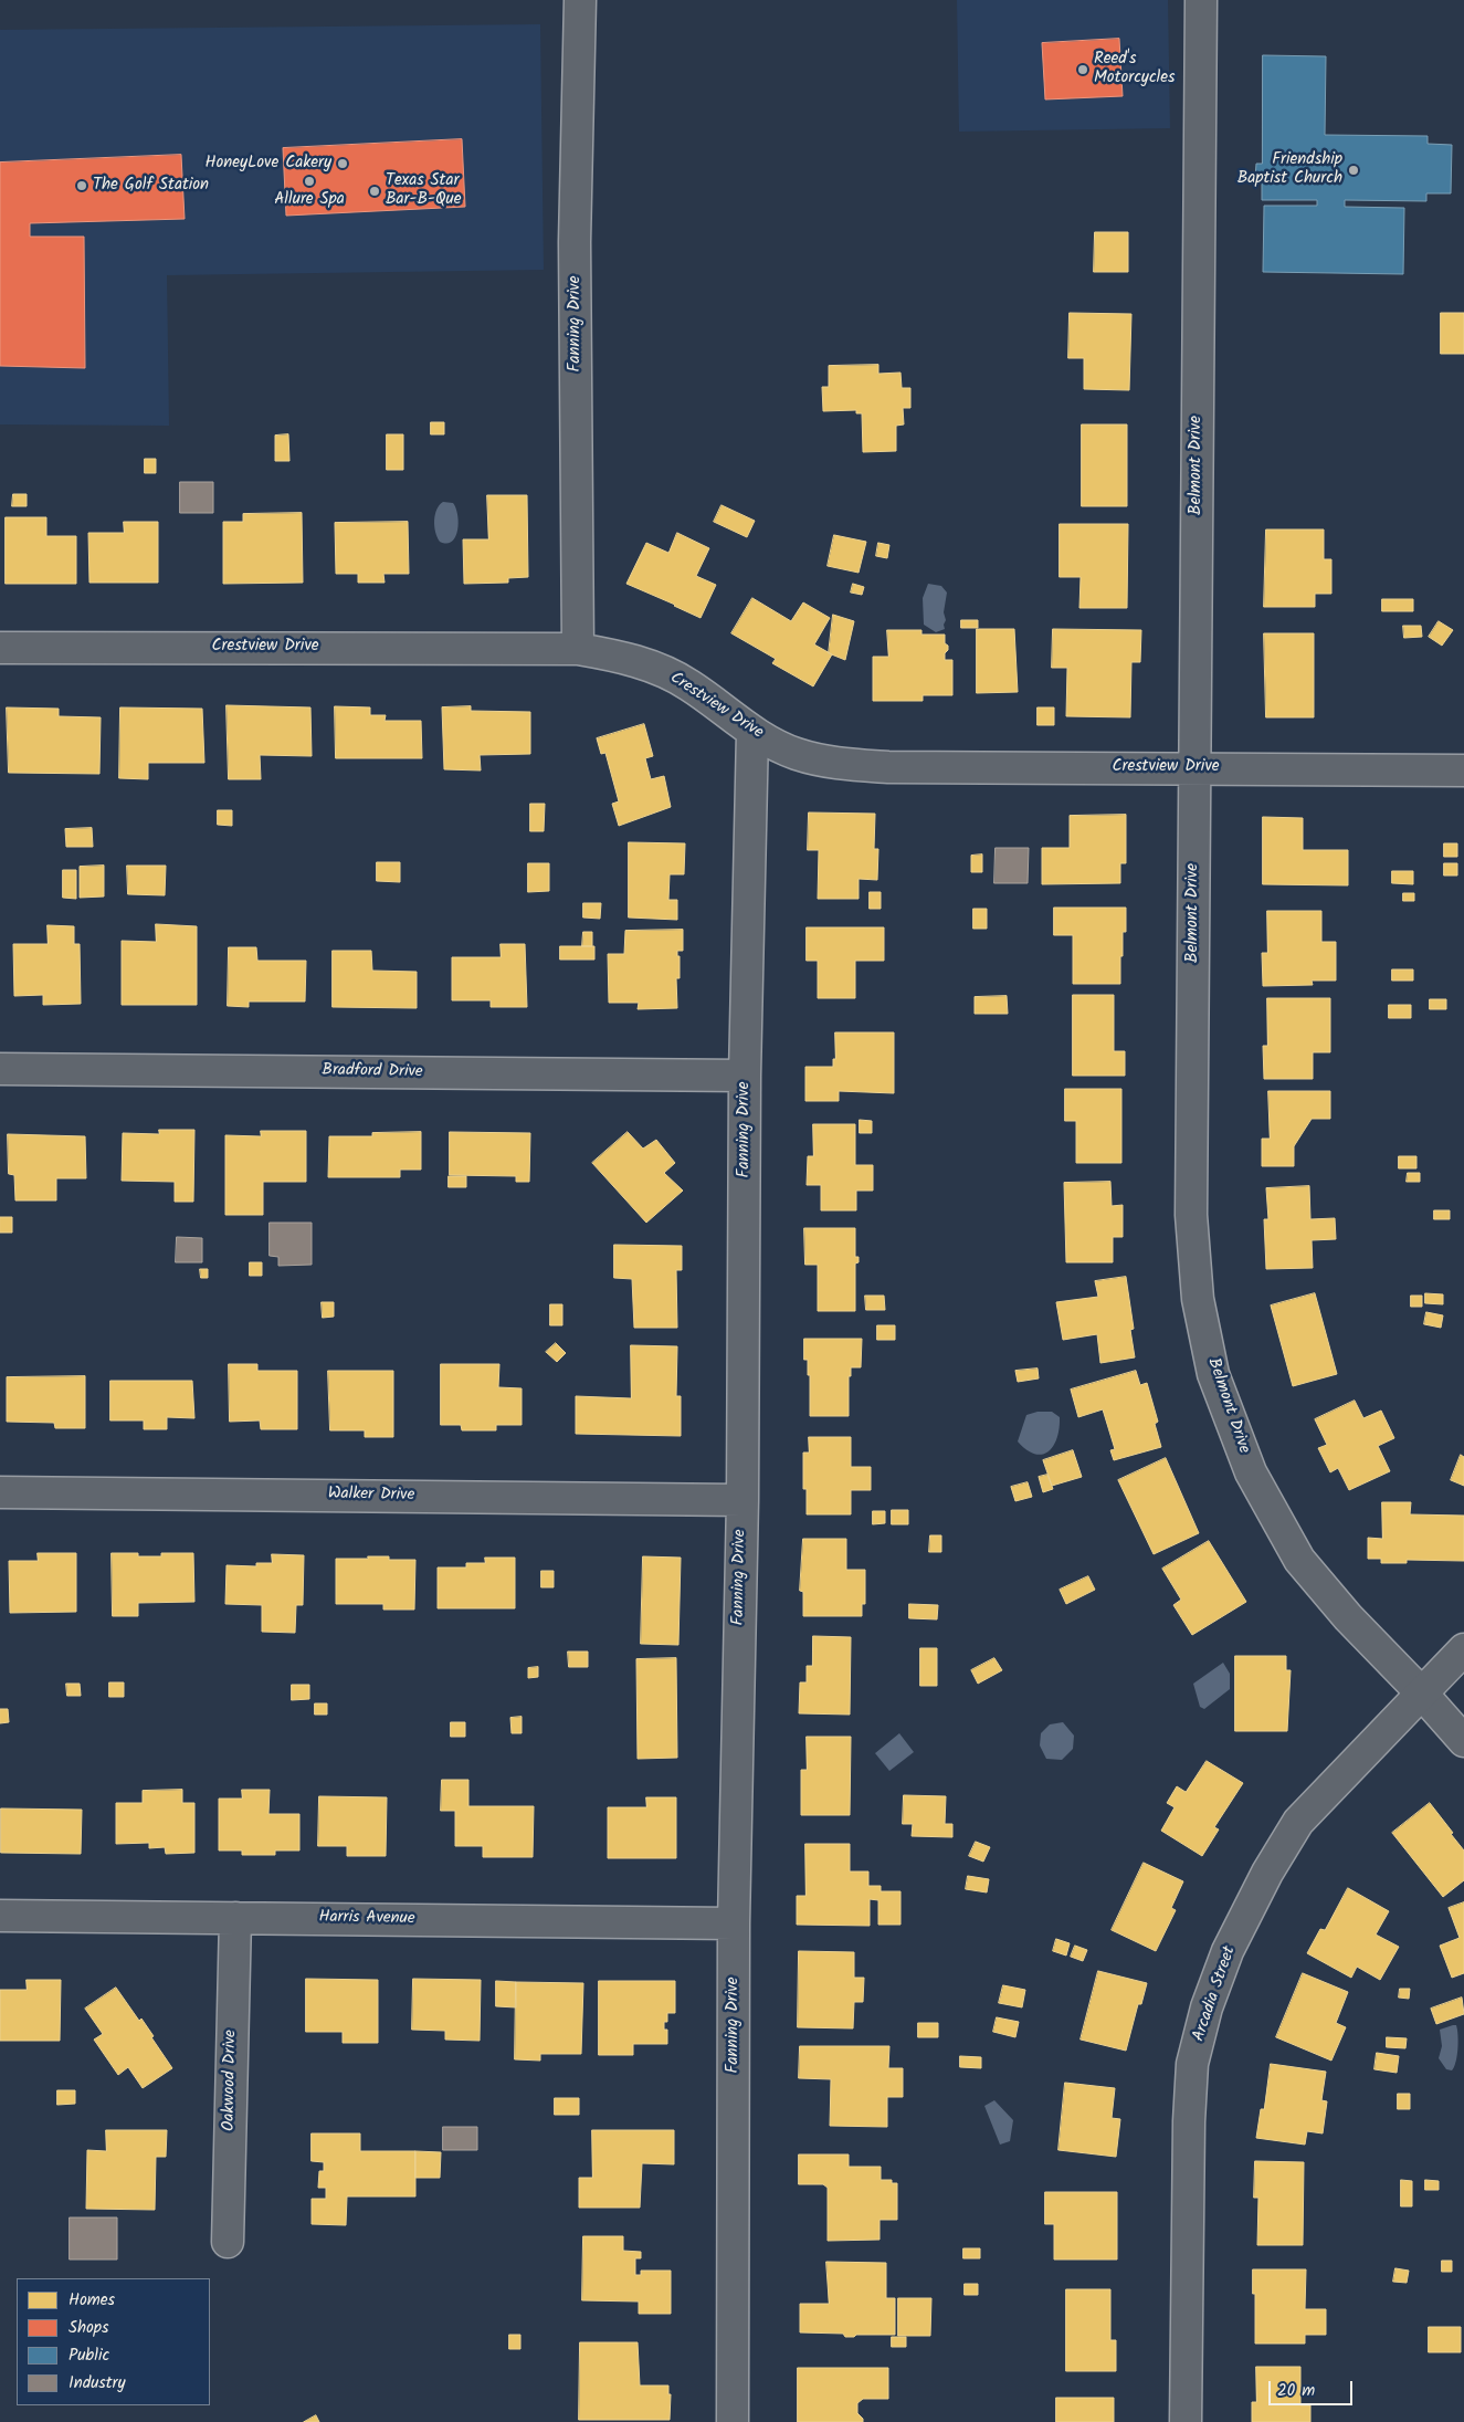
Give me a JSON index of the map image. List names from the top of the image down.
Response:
{
  "streets": {
    "street": [
      "Fanning Drive",
      "Belmont Drive",
      "Crestview Drive",
      "Bradford Drive",
      "Walker Drive",
      "Harris Avenue",
      "Arcadia Street",
      "Oakwood Drive"
    ]
  },
  "crossings": [
    ["Fanning Drive", "Crestview Drive"],
    ["Fanning Drive", "Bradford Drive"],
    ["Fanning Drive", "Walker Drive"],
    ["Fanning Drive", "Harris Avenue"],
    ["Belmont Drive", "Crestview Drive"],
    ["Belmont Drive", "Arcadia Street"],
    ["Harris Avenue", "Oakwood Drive"]
  ],
  "places": [
    "Reed's Motorcycles",
    "HoneyLove Cakery",
    "Friendship Baptist Church",
    "Allure Spa",
    "The Golf Station",
    "Texas Star Bar-B-Que"
  ],
  "legend": [
    "Homes",
    "Shops",
    "Public",
    "Industry"
  ],
  "scale_bar": "20 m"
}
